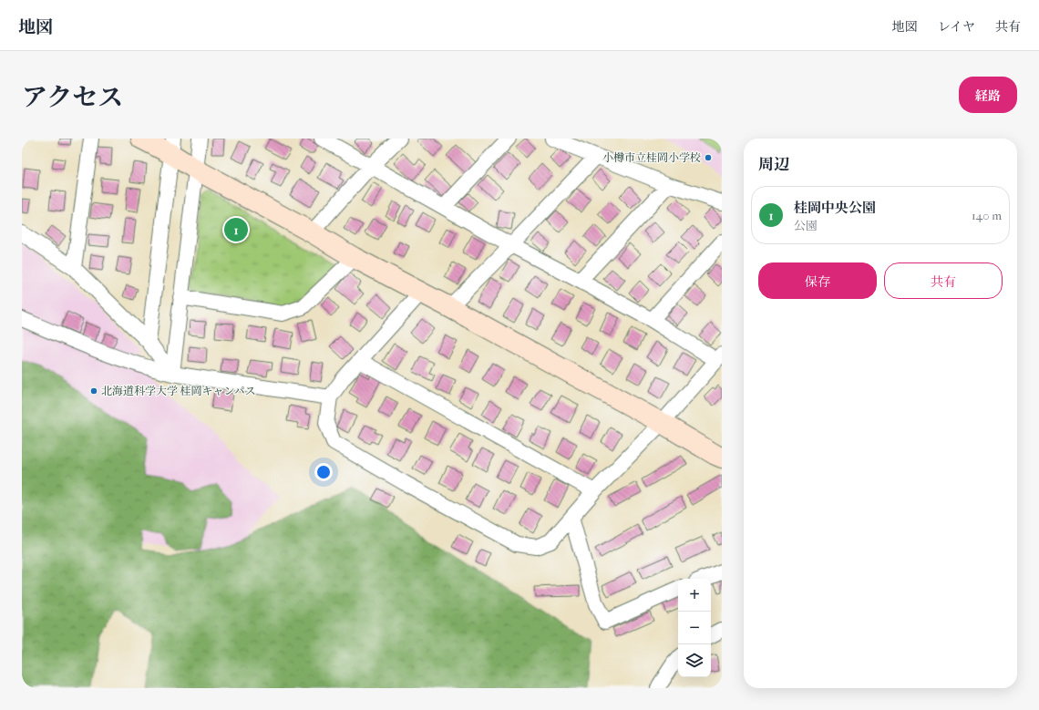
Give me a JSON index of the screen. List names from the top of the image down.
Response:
{
  "places": ["小樽市立桂岡小学校", "北海道科学大学 桂岡キャンパス"],
  "page": {
    "header": "地図",
    "nav": ["地図", "レイヤ", "共有"],
    "title": "アクセス",
    "buttons": [
      "経路",
      ["保存", "共有"]
    ],
    "heading": "周辺",
    "list": [
      {
        "mark": "1",
        "name": "桂岡中央公園",
        "note": "公園",
        "value": "140 m"
      }
    ],
    "pins": "1",
    "map_buttons": ["+", "−"]
  }
}
